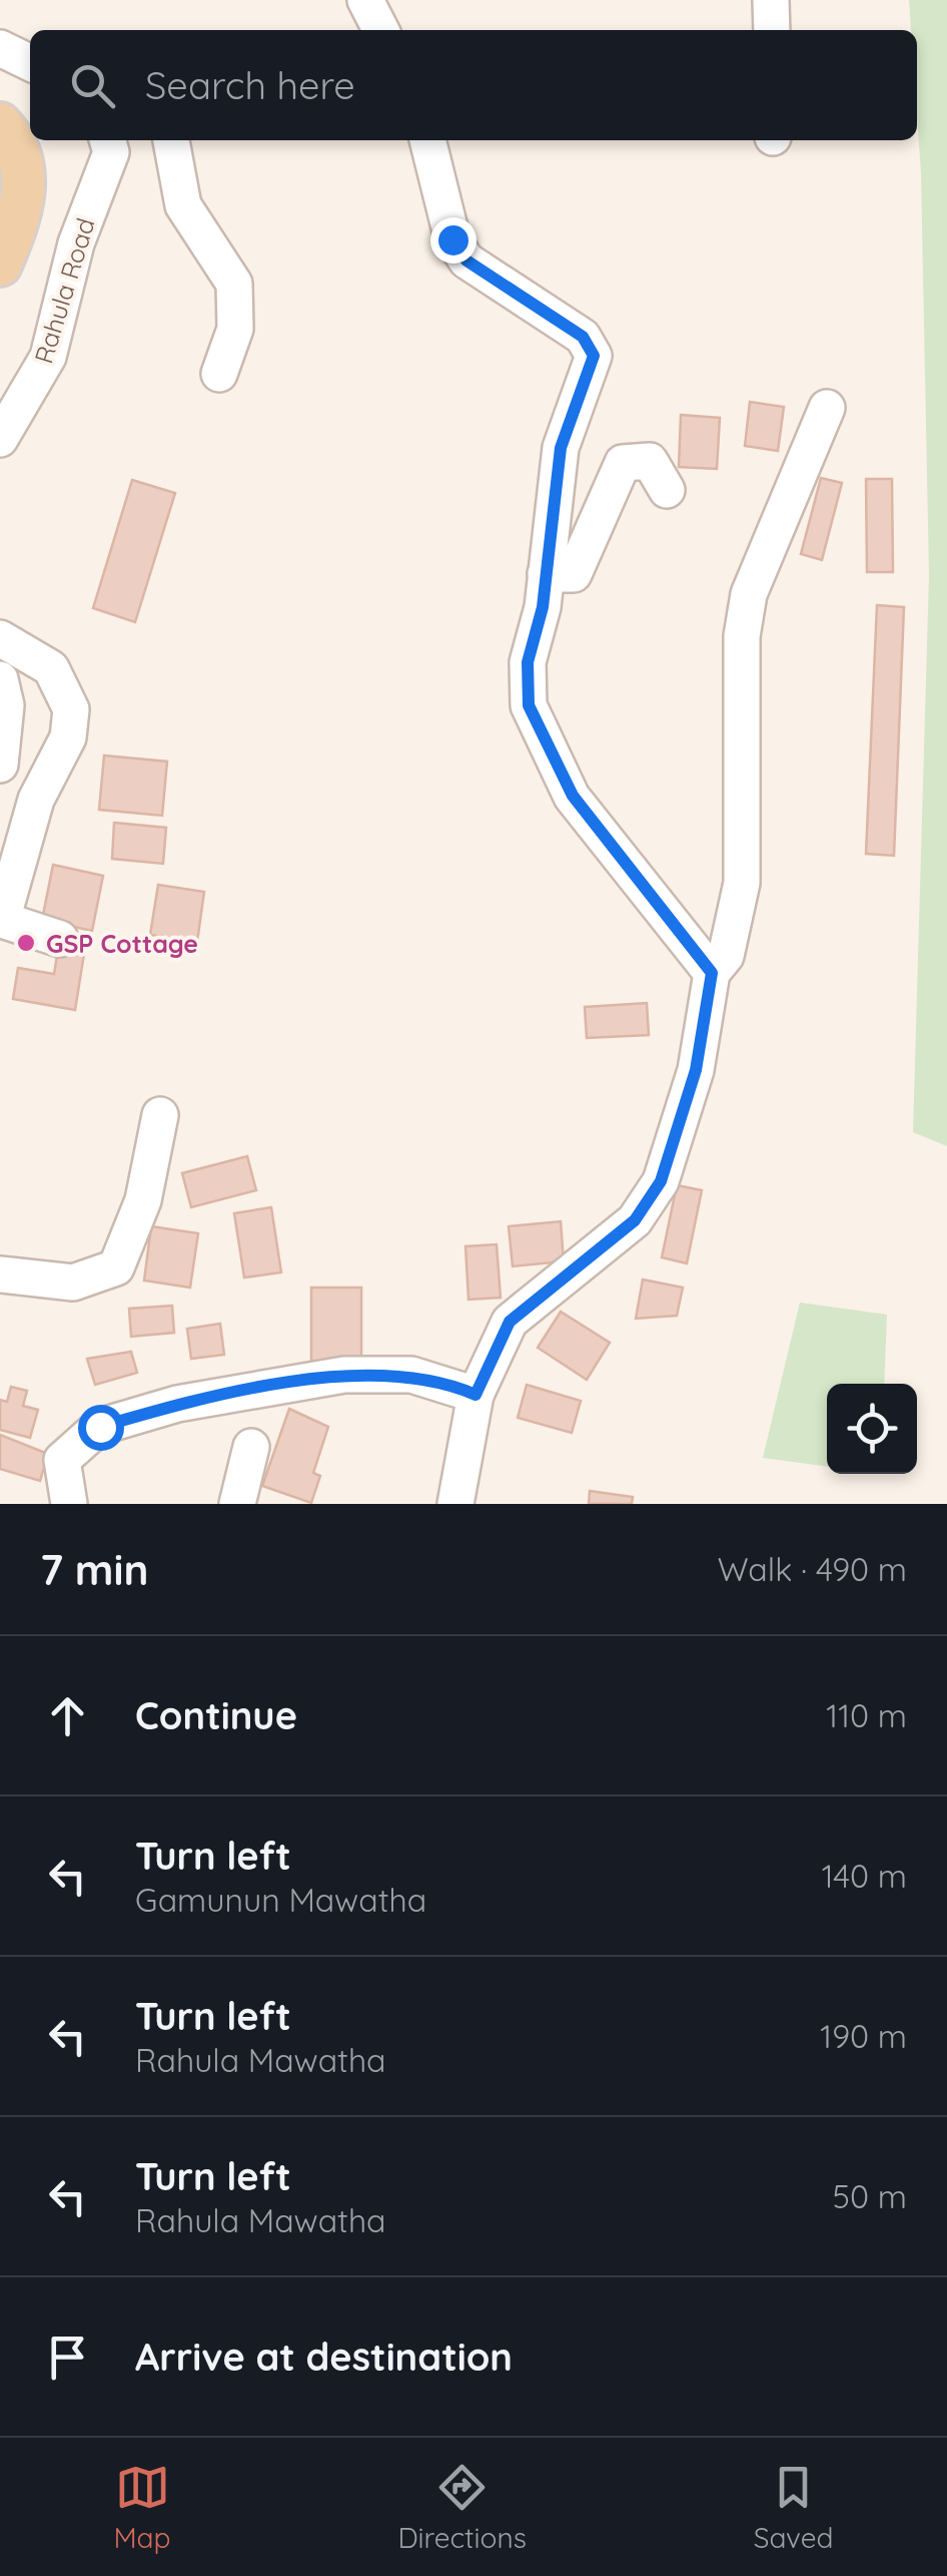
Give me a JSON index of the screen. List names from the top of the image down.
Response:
{
  "streets": {
    "street": ["Rahula Road"]
  },
  "places": ["GSP Cottage"],
  "page": {
    "search": "Search here",
    "heading": ["7 min", "Walk · 490 m"],
    "list": [
      ["Continue", "110 m"],
      ["Turn left", "Gamunun Mawatha", "140 m"],
      ["Turn left", "Rahula Mawatha", "190 m"],
      ["Turn left", "Rahula Mawatha", "50 m"],
      "Arrive at destination"
    ],
    "nav": ["Map", "Directions", "Saved"]
  }
}
